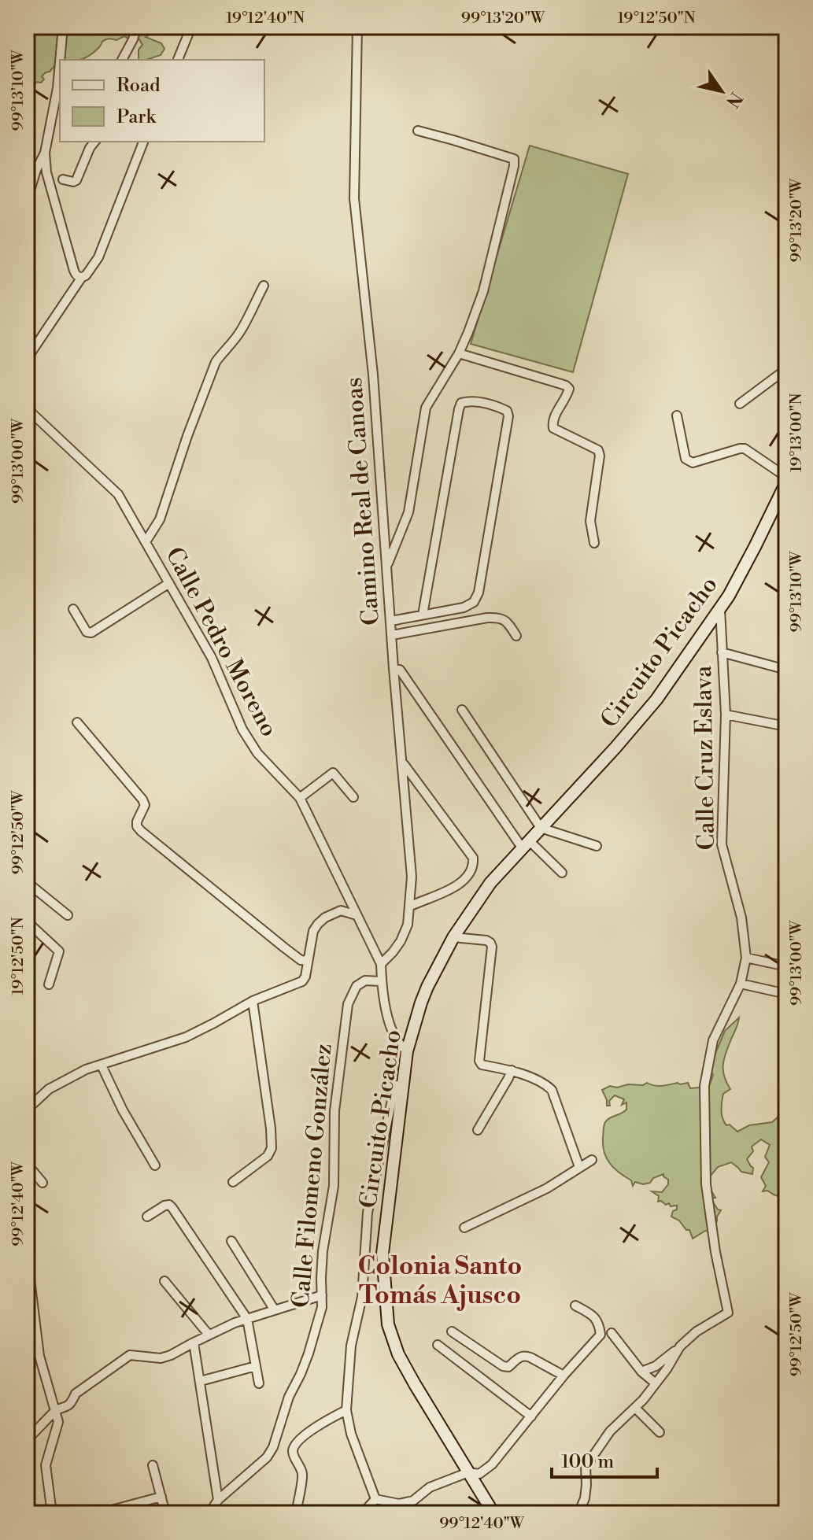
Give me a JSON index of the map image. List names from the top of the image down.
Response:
{
  "streets": {
    "main road": ["Circuito Picacho"],
    "street": [
      "Camino Real de Canoas",
      "Calle Pedro Moreno",
      "Calle Cruz Eslava",
      "Calle Filomeno González"
    ]
  },
  "crossings": [
    ["Camino Real de Canoas", "Calle Pedro Moreno"],
    ["Calle Pedro Moreno", "Circuito Picacho"],
    ["Calle Pedro Moreno", "Calle Filomeno González"],
    ["Circuito Picacho", "Calle Cruz Eslava"]
  ],
  "districts": ["Colonia Santo Tomás Ajusco"],
  "legend": ["Road", "Park"],
  "scale_bar": "100 m",
  "north": "bottom right",
  "coordinates": [
    "19°12'40\"N",
    "99°13'20\"W",
    "19°12'50\"N",
    "99°13'10\"W",
    "19°13'00\"N",
    "99°13'00\"W",
    "99°12'50\"W",
    "99°12'40\"W"
  ]
}
